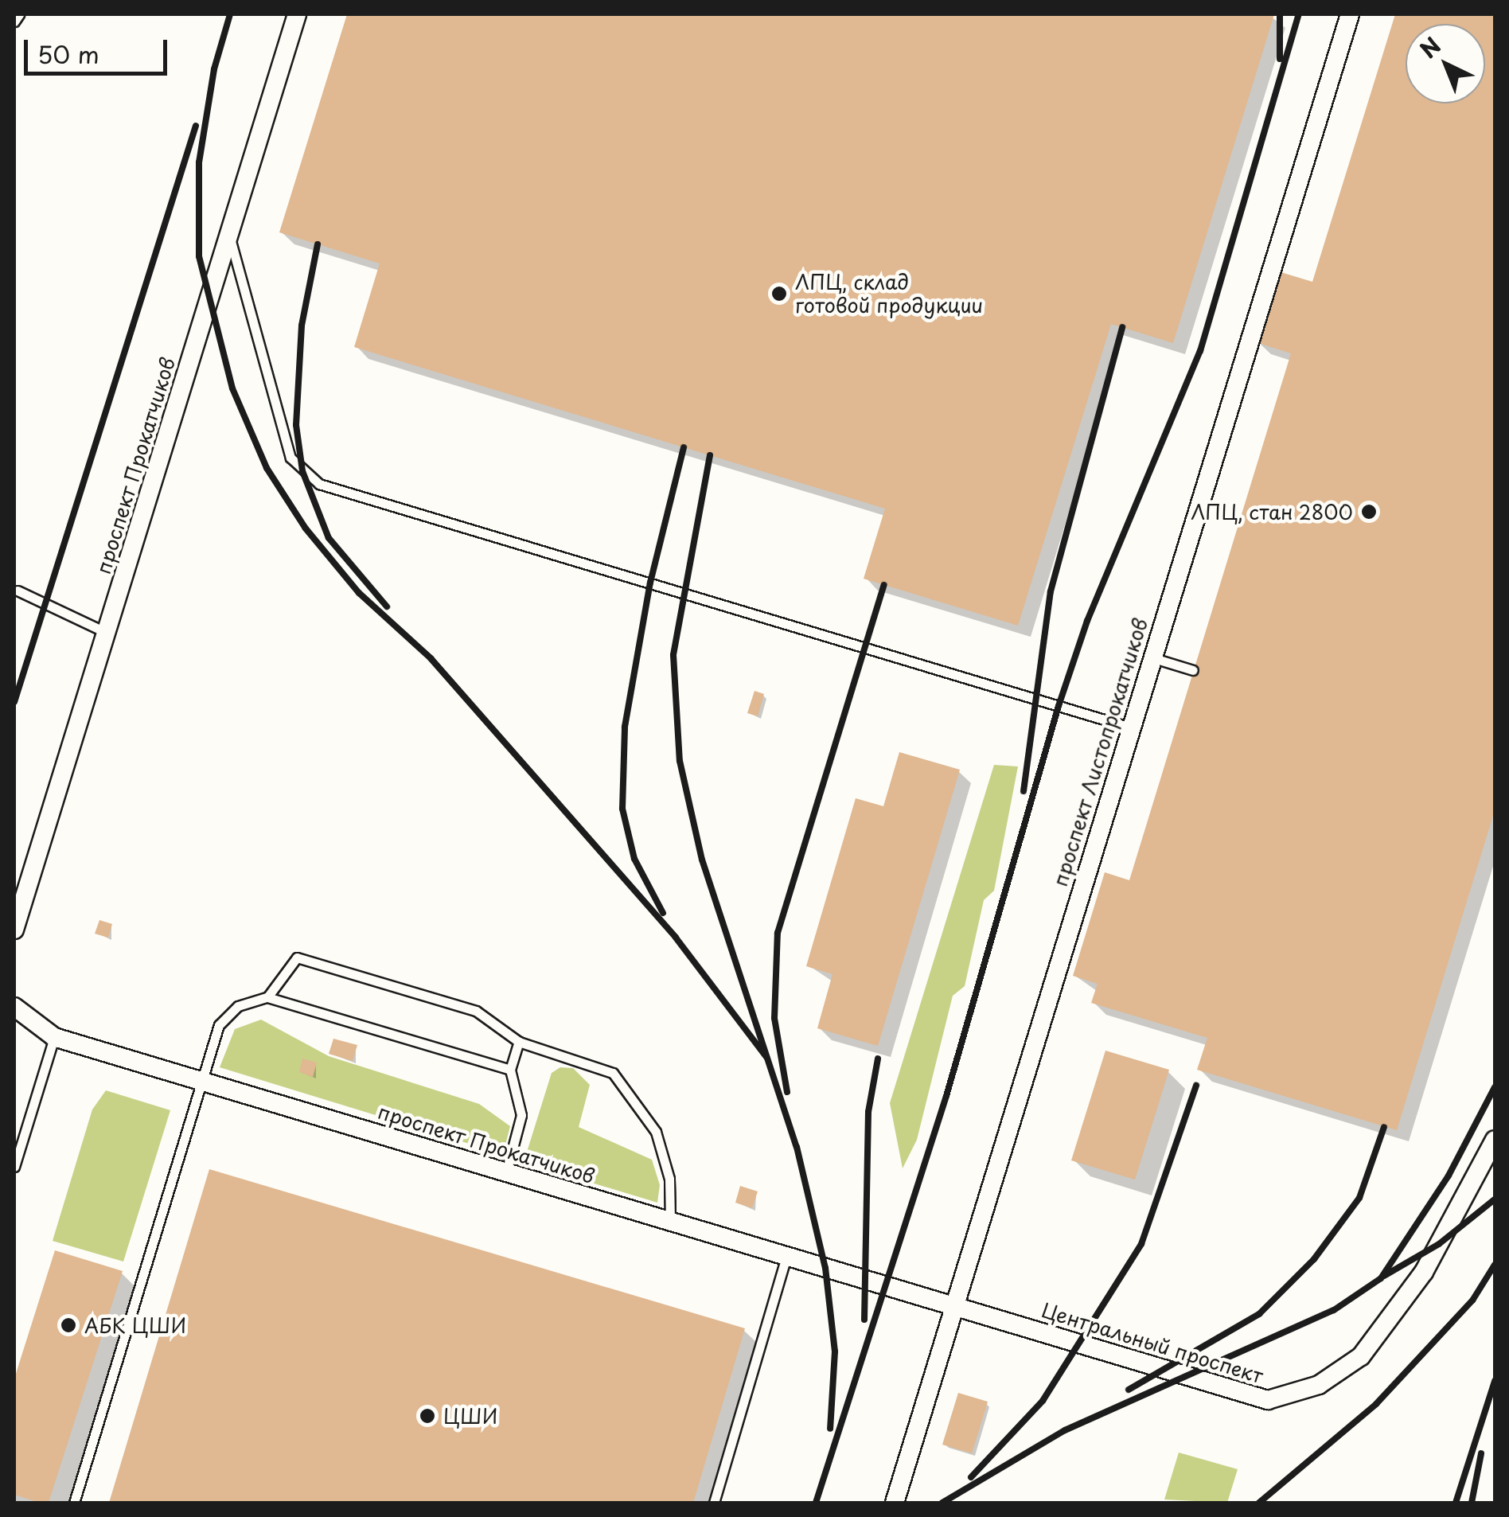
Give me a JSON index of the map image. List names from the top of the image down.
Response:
{
  "streets": {
    "street": ["проспект Прокатчиков", "проспект Листопрокатчиков", "Центральный проспект"]
  },
  "crossings": [
    ["проспект Прокатчиков", "проспект Листопрокатчиков"],
    ["проспект Прокатчиков", "Центральный проспект"],
    ["проспект Листопрокатчиков", "Центральный проспект"]
  ],
  "places": [
    "ЛПЦ, склад готовой продукции",
    "ЛПЦ, стан 2800",
    "АБК ЦШИ",
    "ЦШИ"
  ],
  "scale_bar": "50 m",
  "north": "top left"
}
